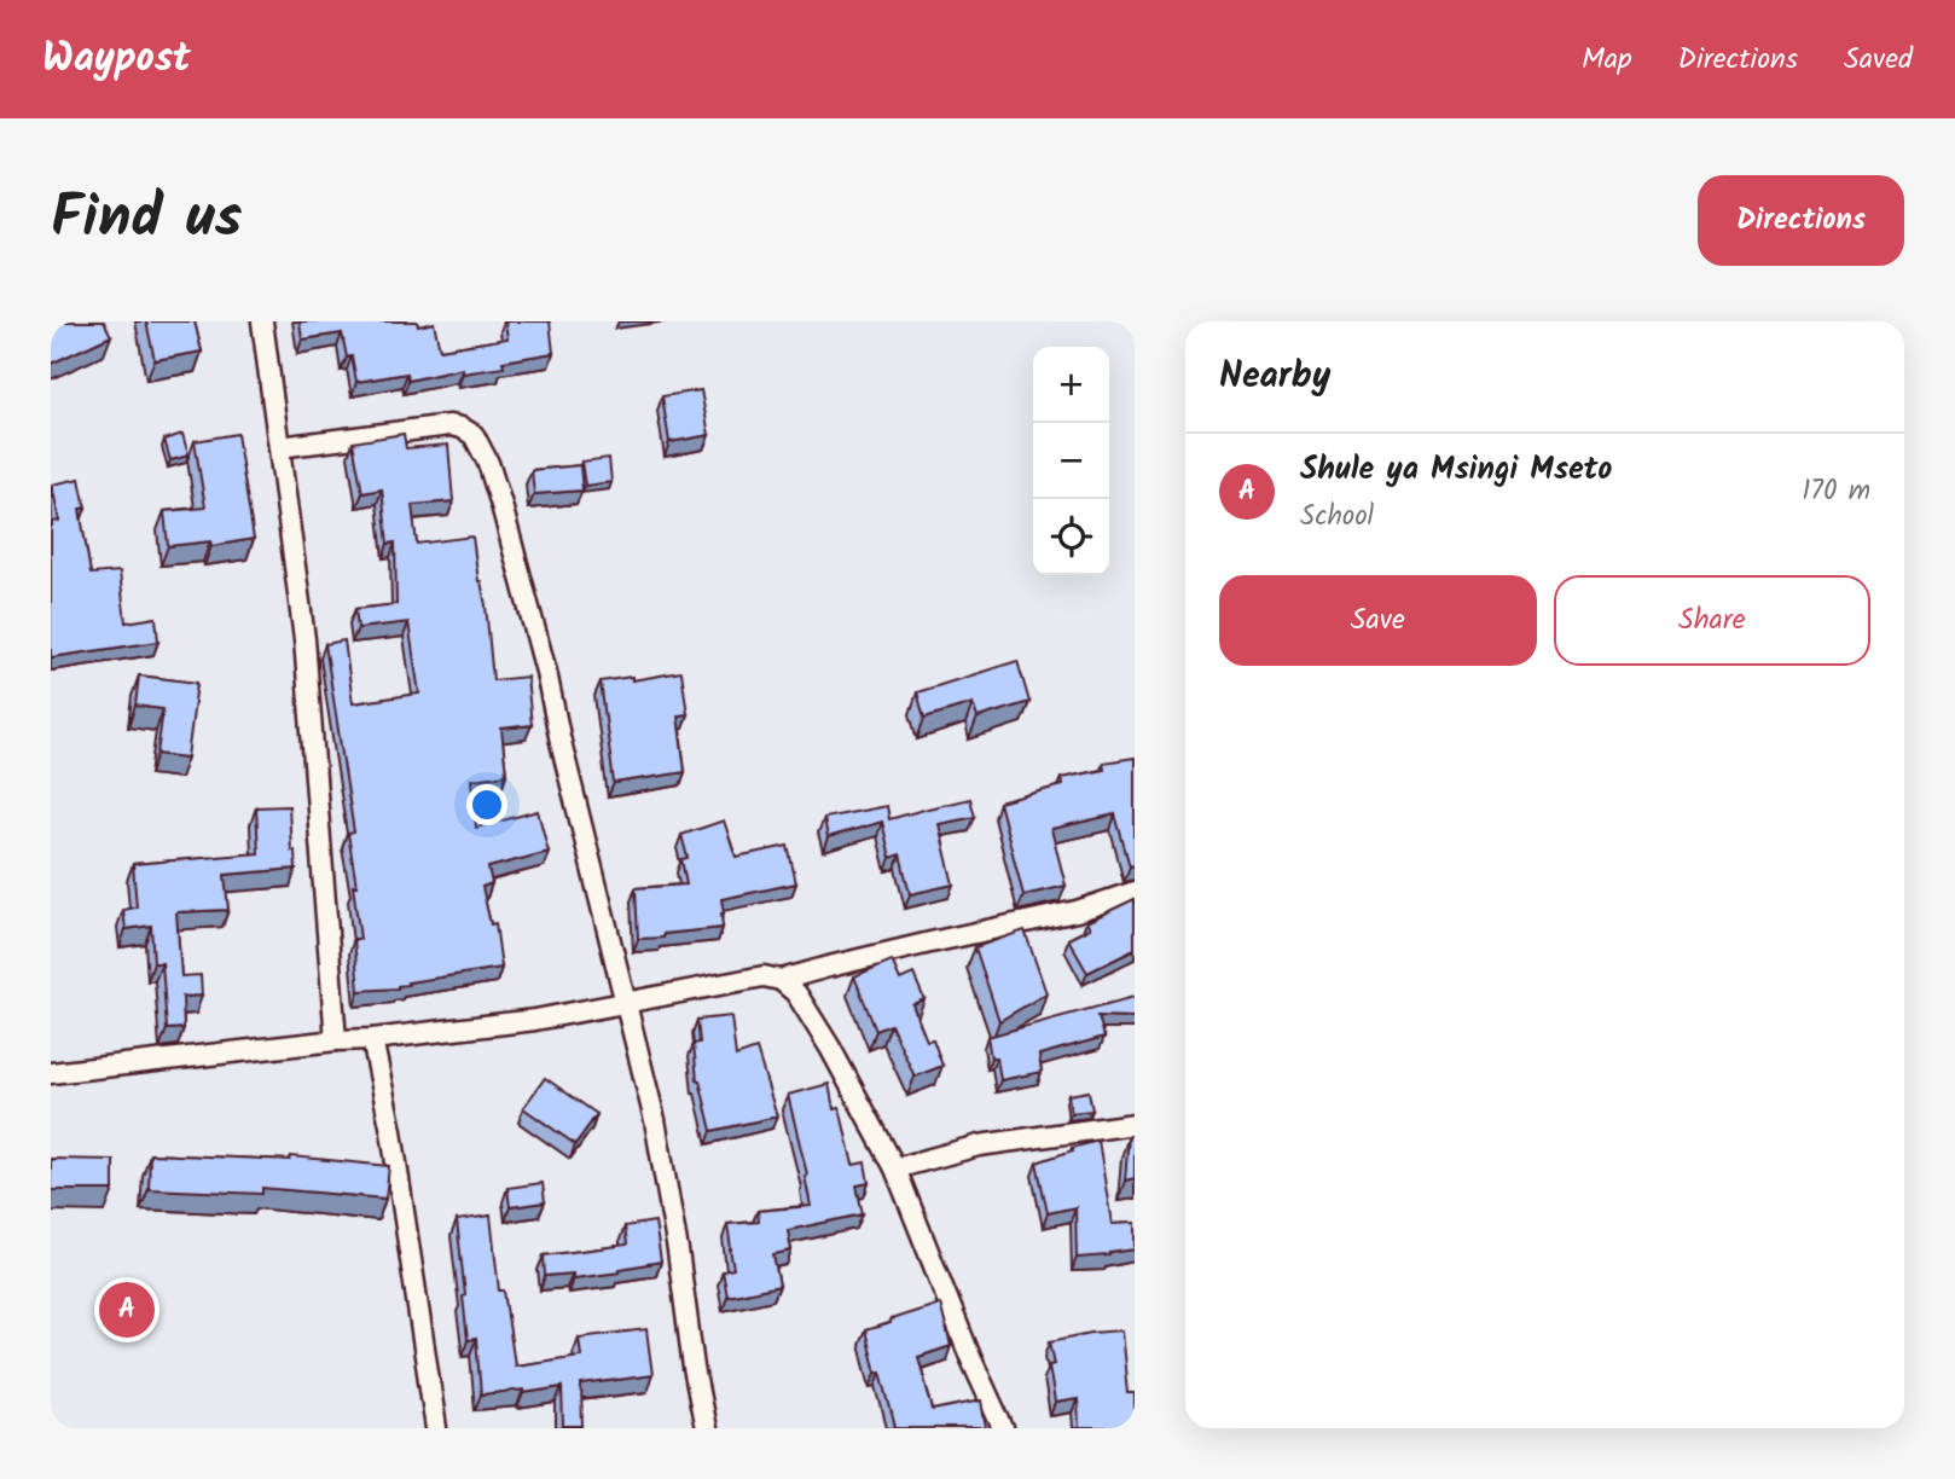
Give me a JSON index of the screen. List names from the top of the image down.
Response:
{
  "page": {
    "header": "Waypost",
    "nav": ["Map", "Directions", "Saved"],
    "title": "Find us",
    "buttons": [
      "Directions",
      ["Save", "Share"]
    ],
    "heading": "Nearby",
    "map_buttons": ["+", "−"],
    "list": [
      {
        "mark": "A",
        "name": "Shule ya Msingi Mseto",
        "note": "School",
        "value": "170 m"
      }
    ],
    "pins": "A"
  }
}
